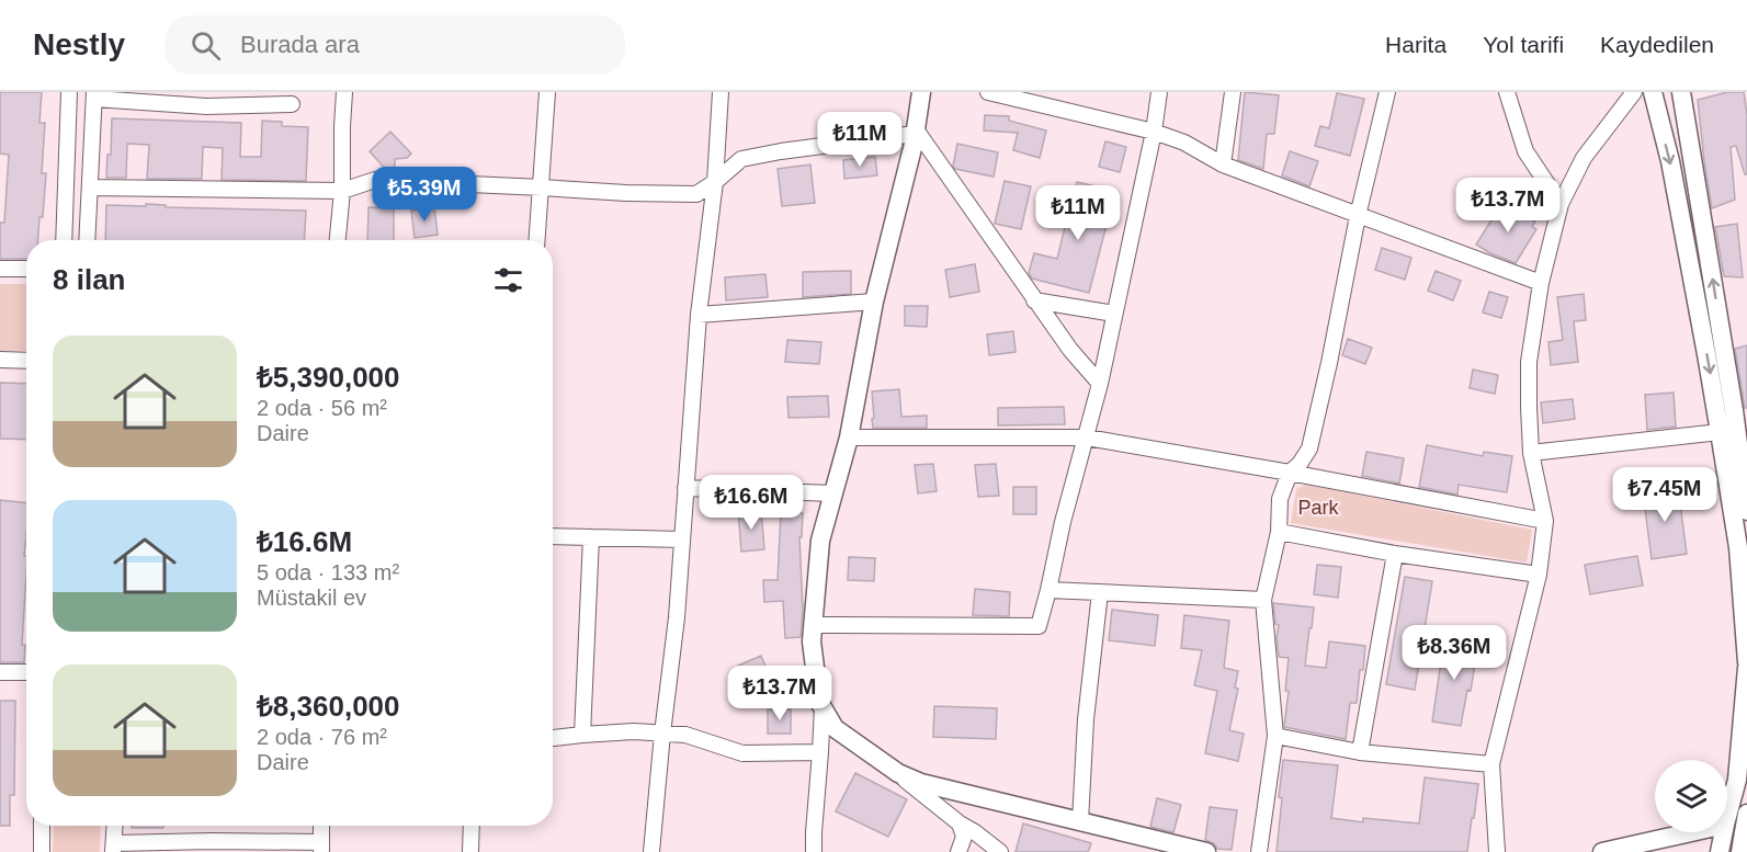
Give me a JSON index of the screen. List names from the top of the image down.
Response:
{
  "parks": ["Park"],
  "page": {
    "header": "Nestly",
    "search": "Burada ara",
    "nav": ["Harita", "Yol tarifi", "Kaydedilen"],
    "price": [
      "₺11M",
      "₺5.39M",
      "₺13.7M",
      "₺11M",
      "₺7.45M",
      "₺16.6M",
      "₺8.36M",
      "₺13.7M"
    ],
    "heading": "8 ilan",
    "list": [
      {
        "name": "₺5,390,000",
        "note": "2 oda · 56 m² · Daire"
      },
      {
        "name": "₺16.6M",
        "note": "5 oda · 133 m² · Müstakil ev"
      },
      {
        "name": "₺8,360,000",
        "note": "2 oda · 76 m² · Daire"
      }
    ]
  }
}
